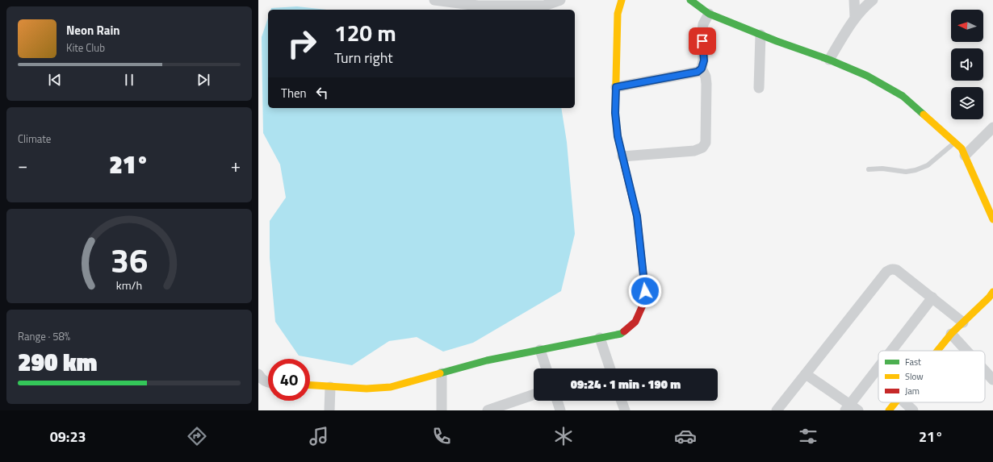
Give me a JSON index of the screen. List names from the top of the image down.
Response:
{
  "legend": ["Fast", "Slow", "Jam"],
  "north": "left",
  "page": {
    "turn": ["120 m", "Turn right"],
    "song": ["Neon Rain", "Kite Club"],
    "then": "Then",
    "tile": [
      "Climate",
      ["Range · 58%", "290 km"]
    ],
    "heat": ["−", "21°", "+"],
    "limit": "40",
    "trip": "09:24 · 1 min · 190 m",
    "tabs": ["09:23", "21°"],
    "gauge": ["36", "km/h"]
  }
}
